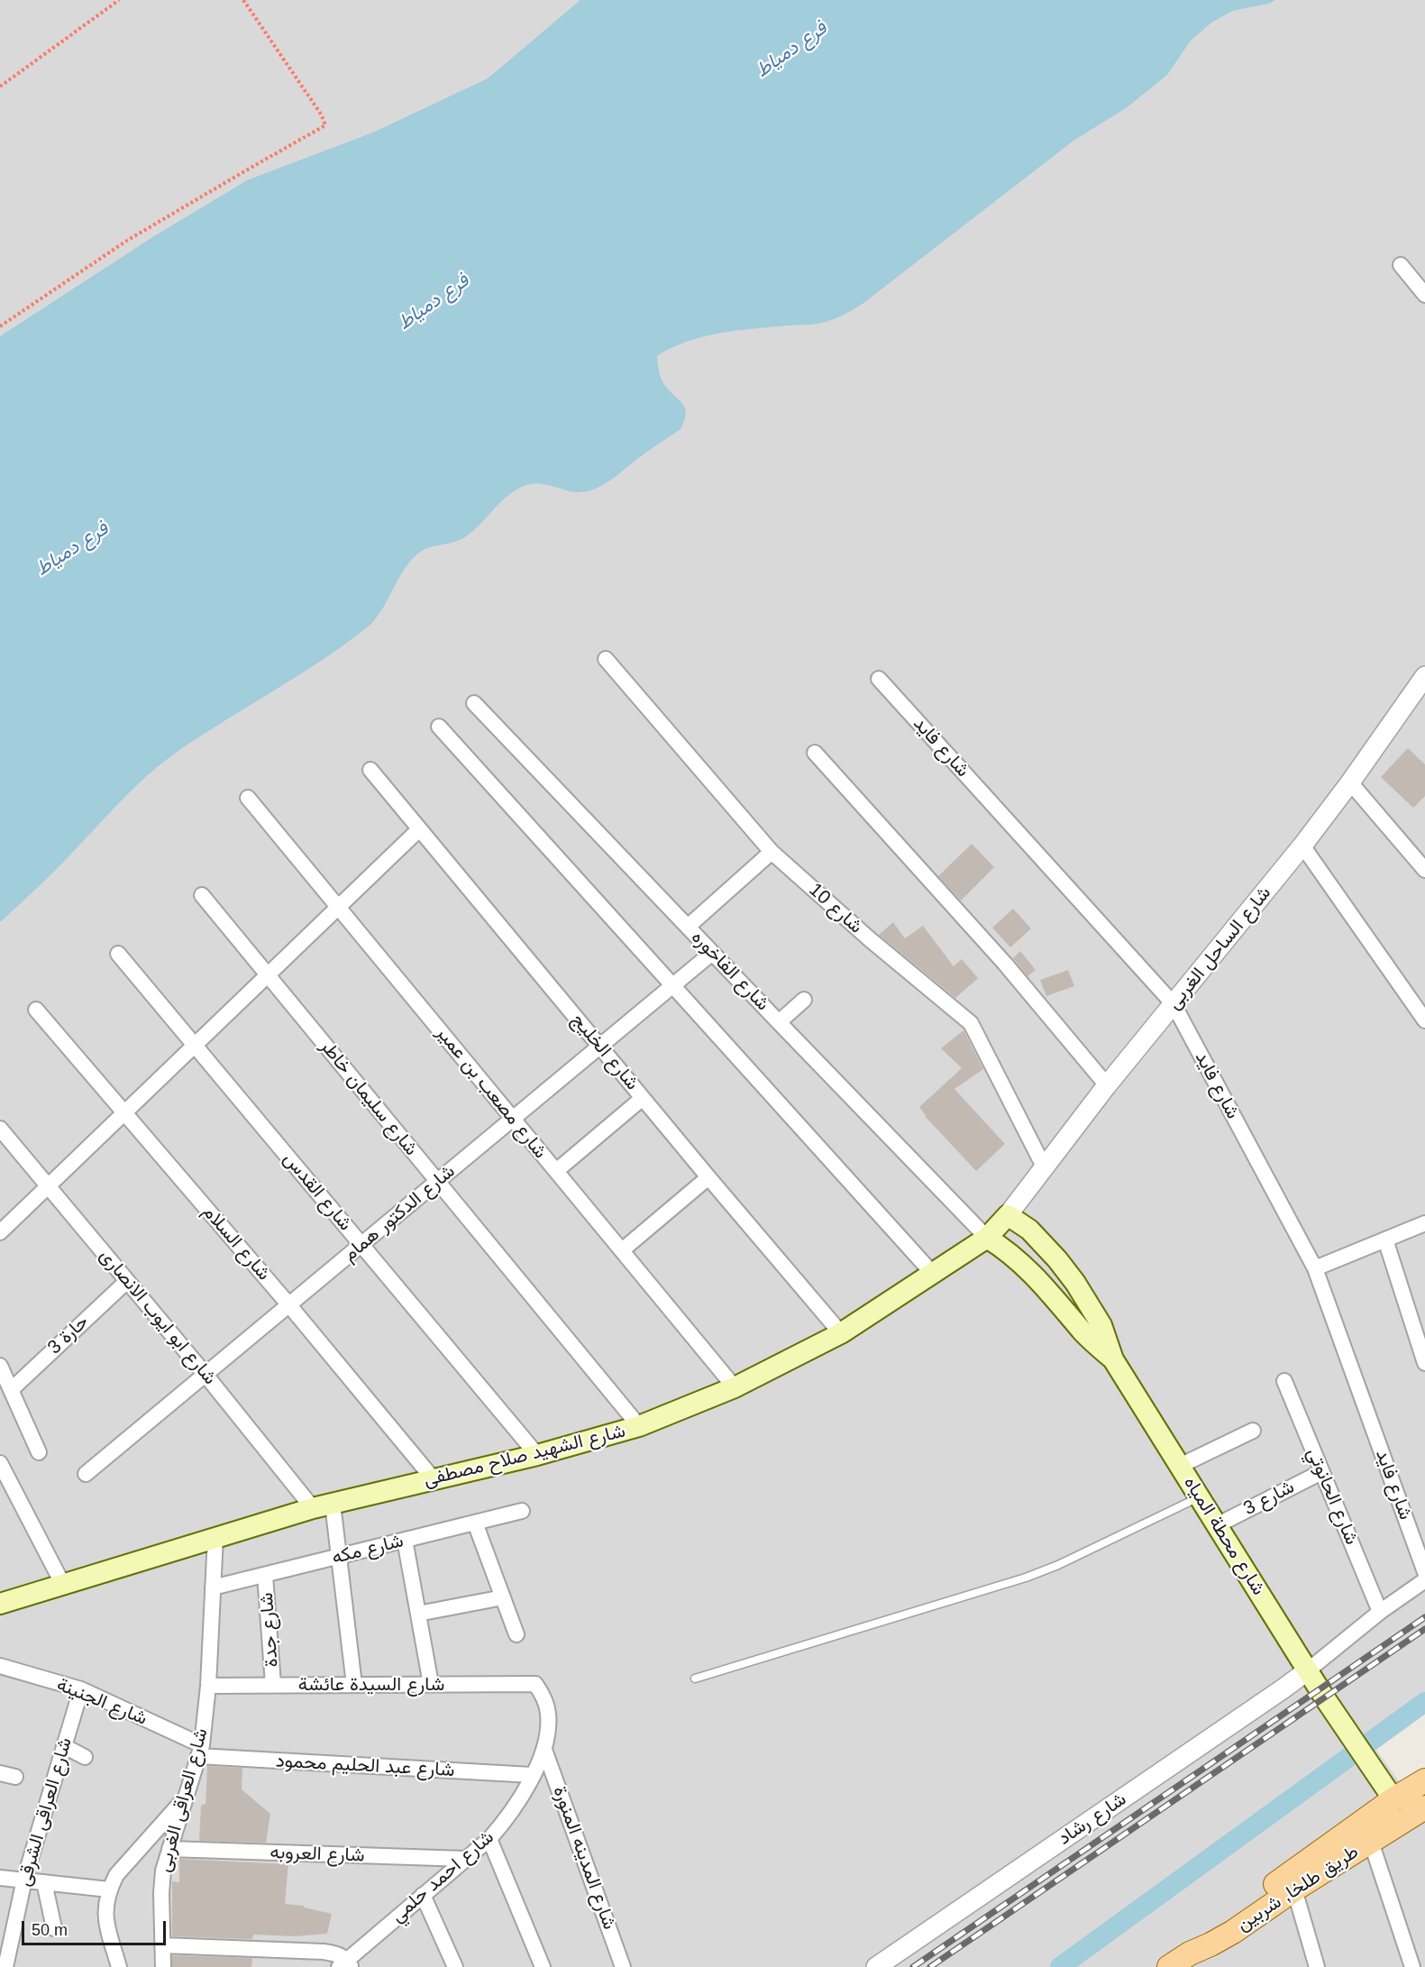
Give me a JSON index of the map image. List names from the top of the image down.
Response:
{
  "streets": {
    "main road": ["شارع الشهيد صلاح مصطفى", "شارع محطة المياه", "طريق طلخا, شربين"],
    "street": [
      "شارع فايد",
      "شارع 10",
      "شارع الساحل الغربى",
      "شارع الفاخوره",
      "شارع الخليج",
      "شارع مصعب بن عمير",
      "شارع سليمان خاطر",
      "شارع القدس",
      "شارع الدكتور همام",
      "شارع السلام",
      "شارع ابو ايوب الانصارى",
      "حارة 3",
      "شارع الحانوتي",
      "شارع 3",
      "شارع مكه",
      "شارع جدة",
      "شارع السيدة عائشة",
      "شارع الجنينة",
      "شارع عبد الحليم محمود",
      "شارع العراقى الغربى",
      "شارع العراقى الشرقى",
      "شارع رشاد",
      "شارع العروبه",
      "شارع المدينه المنورة",
      "شارع احمد حلمي"
    ]
  },
  "crossings": [
    ["شارع فايد", "شارع الساحل الغربى"],
    ["شارع 10", "شارع الساحل الغربى"],
    ["شارع الساحل الغربى", "شارع الشهيد صلاح مصطفى"],
    ["شارع الفاخوره", "شارع الدكتور همام"],
    ["شارع الفاخوره", "شارع الشهيد صلاح مصطفى"],
    ["شارع الخليج", "شارع الدكتور همام"],
    ["شارع الخليج", "شارع الشهيد صلاح مصطفى"],
    ["شارع مصعب بن عمير", "شارع الدكتور همام"],
    ["شارع مصعب بن عمير", "شارع الشهيد صلاح مصطفى"],
    ["شارع سليمان خاطر", "شارع الدكتور همام"],
    ["شارع سليمان خاطر", "شارع الشهيد صلاح مصطفى"],
    ["شارع القدس", "شارع الدكتور همام"],
    ["شارع القدس", "شارع الشهيد صلاح مصطفى"],
    ["شارع الدكتور همام", "شارع السلام"],
    ["شارع الدكتور همام", "شارع ابو ايوب الانصارى"],
    ["شارع السلام", "شارع الشهيد صلاح مصطفى"],
    ["شارع ابو ايوب الانصارى", "حارة 3"],
    ["شارع ابو ايوب الانصارى", "شارع الشهيد صلاح مصطفى"],
    ["شارع الشهيد صلاح مصطفى", "شارع العراقى الغربى"],
    ["شارع الحانوتي", "شارع 3"],
    ["شارع 3", "شارع محطة المياه"],
    ["شارع محطة المياه", "شارع رشاد"],
    ["شارع مكه", "شارع جدة"],
    ["شارع مكه", "شارع العراقى الغربى"],
    ["شارع جدة", "شارع السيدة عائشة"],
    ["شارع السيدة عائشة", "شارع العراقى الغربى"],
    ["شارع السيدة عائشة", "شارع احمد حلمي"],
    ["شارع الجنينة", "شارع عبد الحليم محمود"],
    ["شارع الجنينة", "شارع العراقى الغربى"],
    ["شارع الجنينة", "شارع العراقى الشرقى"],
    ["شارع عبد الحليم محمود", "شارع العراقى الغربى"],
    ["شارع عبد الحليم محمود", "شارع احمد حلمي"],
    ["شارع العراقى الغربى", "شارع العروبه"],
    ["شارع العروبه", "شارع احمد حلمي"],
    ["شارع المدينه المنورة", "شارع احمد حلمي"]
  ],
  "water": ["فرع دمياط"],
  "scale_bar": "50 m"
}
